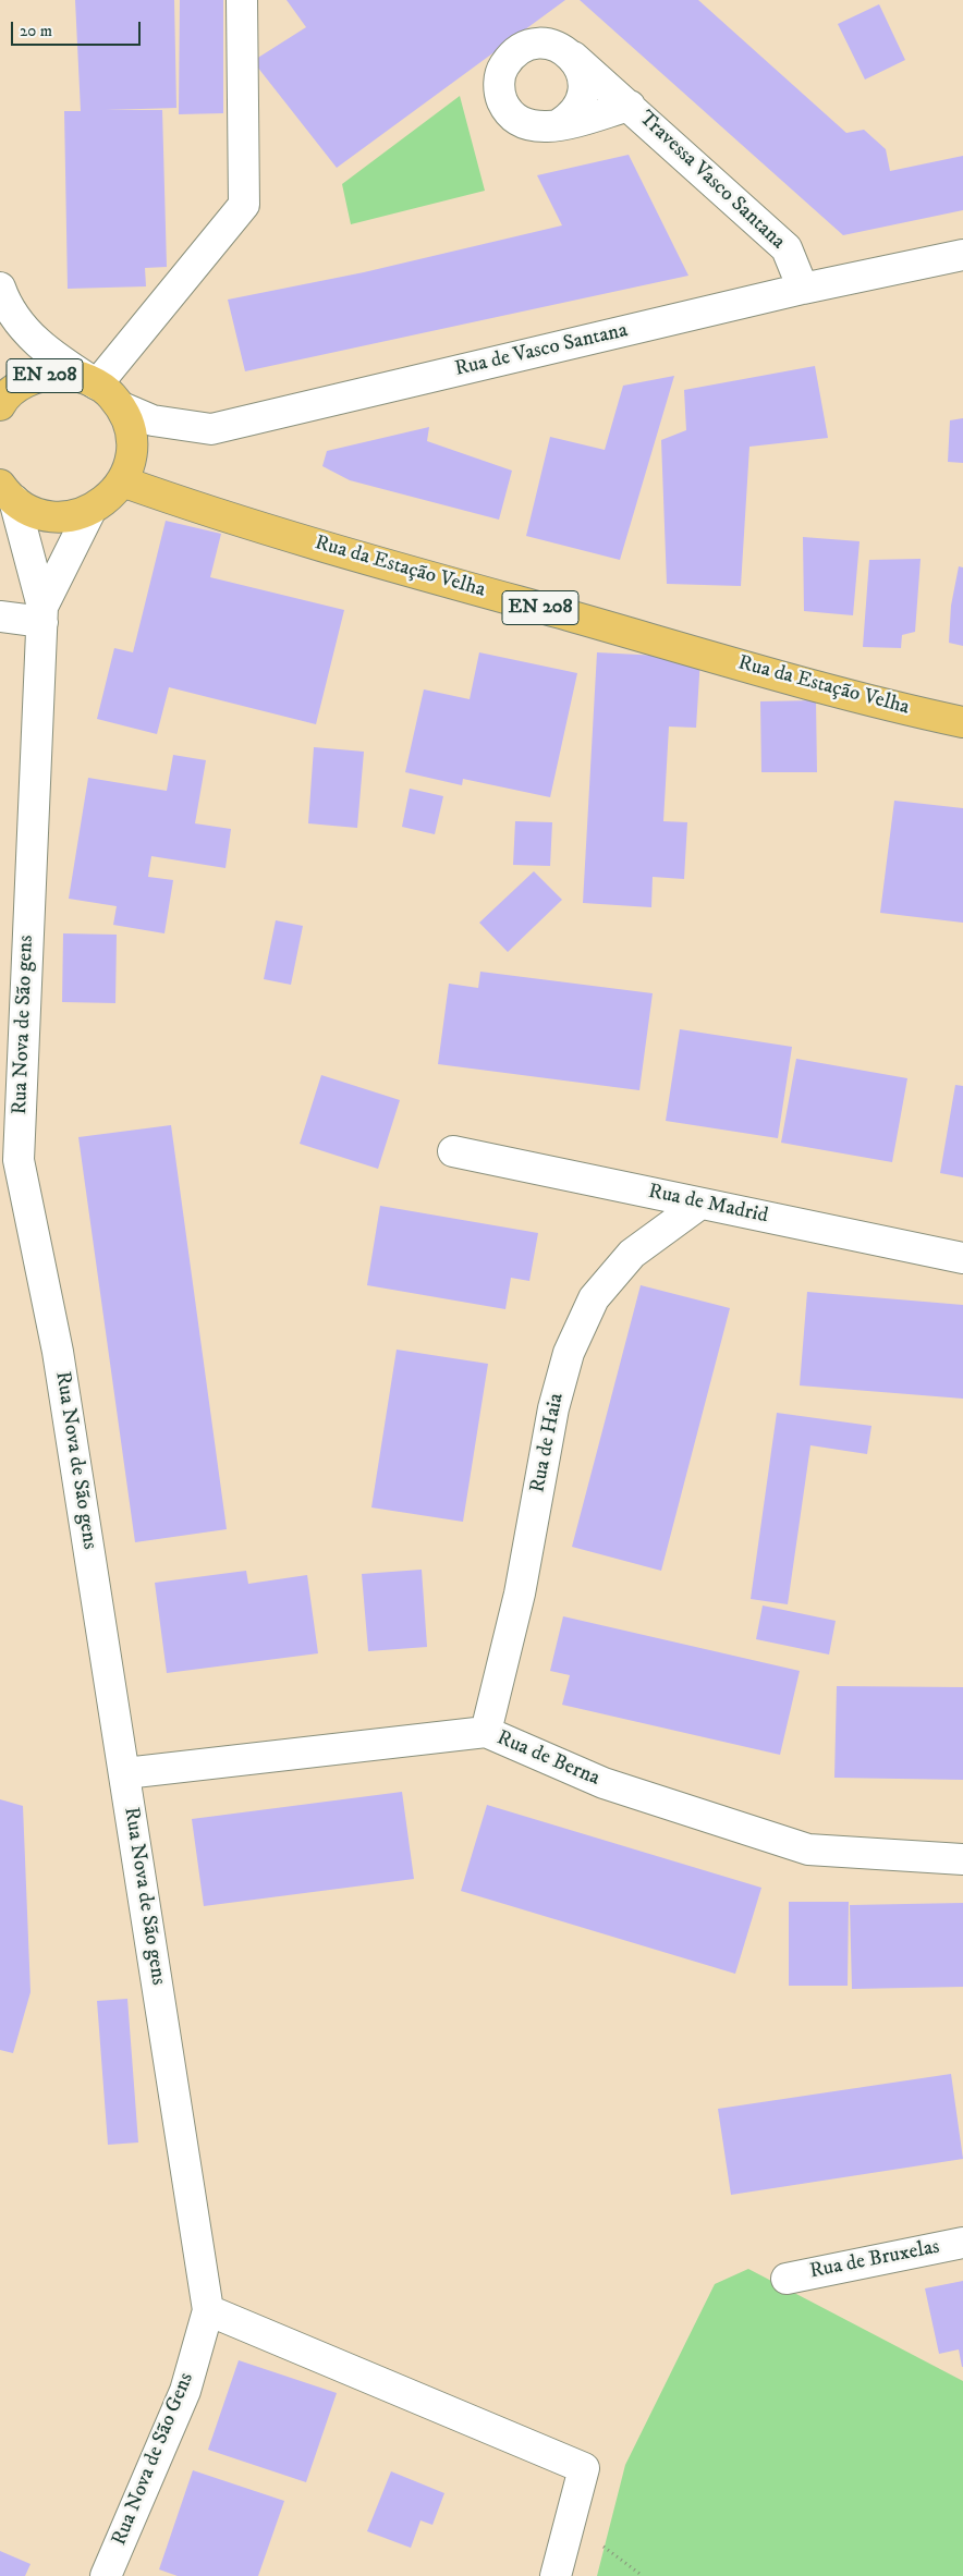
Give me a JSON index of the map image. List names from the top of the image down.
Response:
{
  "streets": {
    "main road": ["EN 208", "Rua da Estação Velha"],
    "street": [
      "Travessa Vasco Santana",
      "Rua de Vasco Santana",
      "Rua Nova de São gens",
      "Rua de Madrid",
      "Rua de Haia",
      "Rua de Berna",
      "Rua de Bruxelas",
      "Rua Nova de São Gens"
    ]
  },
  "crossings": [
    ["Travessa Vasco Santana", "Rua de Vasco Santana"],
    ["Rua de Vasco Santana", "EN 208"],
    ["EN 208", "Rua da Estação Velha"],
    ["EN 208", "Rua Nova de São gens"],
    ["Rua Nova de São gens", "Rua de Berna"],
    ["Rua Nova de São gens", "Rua Nova de São Gens"],
    ["Rua de Madrid", "Rua de Haia"],
    ["Rua de Haia", "Rua de Berna"]
  ],
  "scale_bar": "20 m"
}
